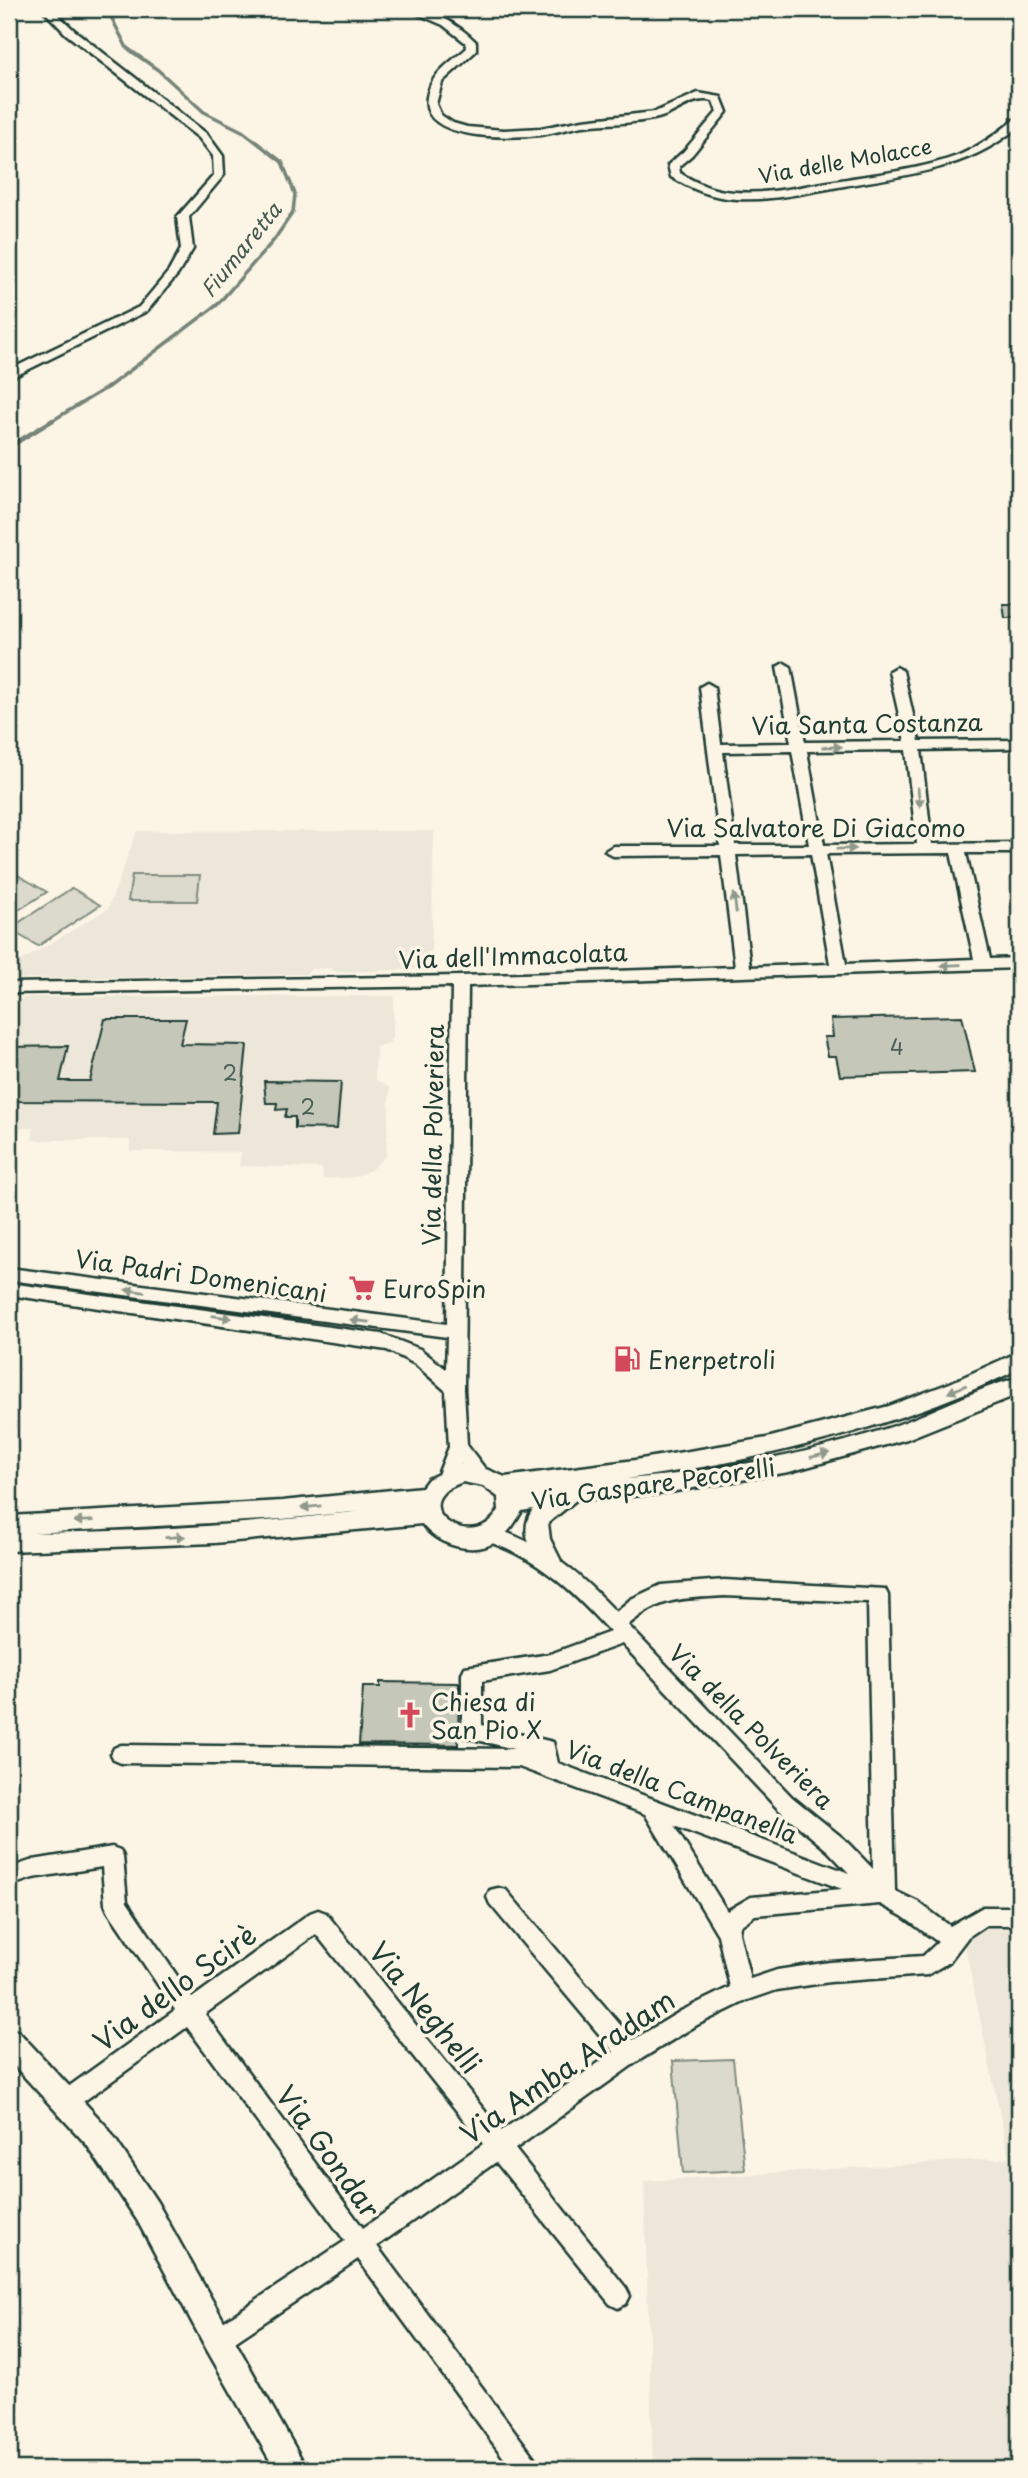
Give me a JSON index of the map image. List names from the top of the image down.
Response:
{
  "streets": {
    "street": [
      "Via delle Molacce",
      "Via Santa Costanza",
      "Via Salvatore Di Giacomo",
      "Via dell'Immacolata",
      "Via della Polveriera",
      "Via Padri Domenicani",
      "Via Gaspare Pecorelli",
      "Via della Campanella",
      "Via dello Scirè",
      "Via Neghelli",
      "Via Amba Aradam",
      "Via Gondar"
    ]
  },
  "crossings": [
    ["Via dell'Immacolata", "Via della Polveriera"],
    ["Via della Polveriera", "Via Padri Domenicani"],
    ["Via della Polveriera", "Via Gaspare Pecorelli"],
    ["Via della Polveriera", "Via della Campanella"],
    ["Via della Polveriera", "Via Amba Aradam"],
    ["Via dello Scirè", "Via Neghelli"],
    ["Via dello Scirè", "Via Gondar"],
    ["Via Neghelli", "Via Amba Aradam"],
    ["Via Amba Aradam", "Via Gondar"]
  ],
  "one_way": ["Via Santa Costanza"],
  "water": ["Fiumaretta"],
  "places": {
    "supermarket": ["EuroSpin"],
    "fuel station": ["Enerpetroli"],
    "church": ["Chiesa di San Pio X"]
  },
  "house_numbers": ["4", "2", "2"]
}
